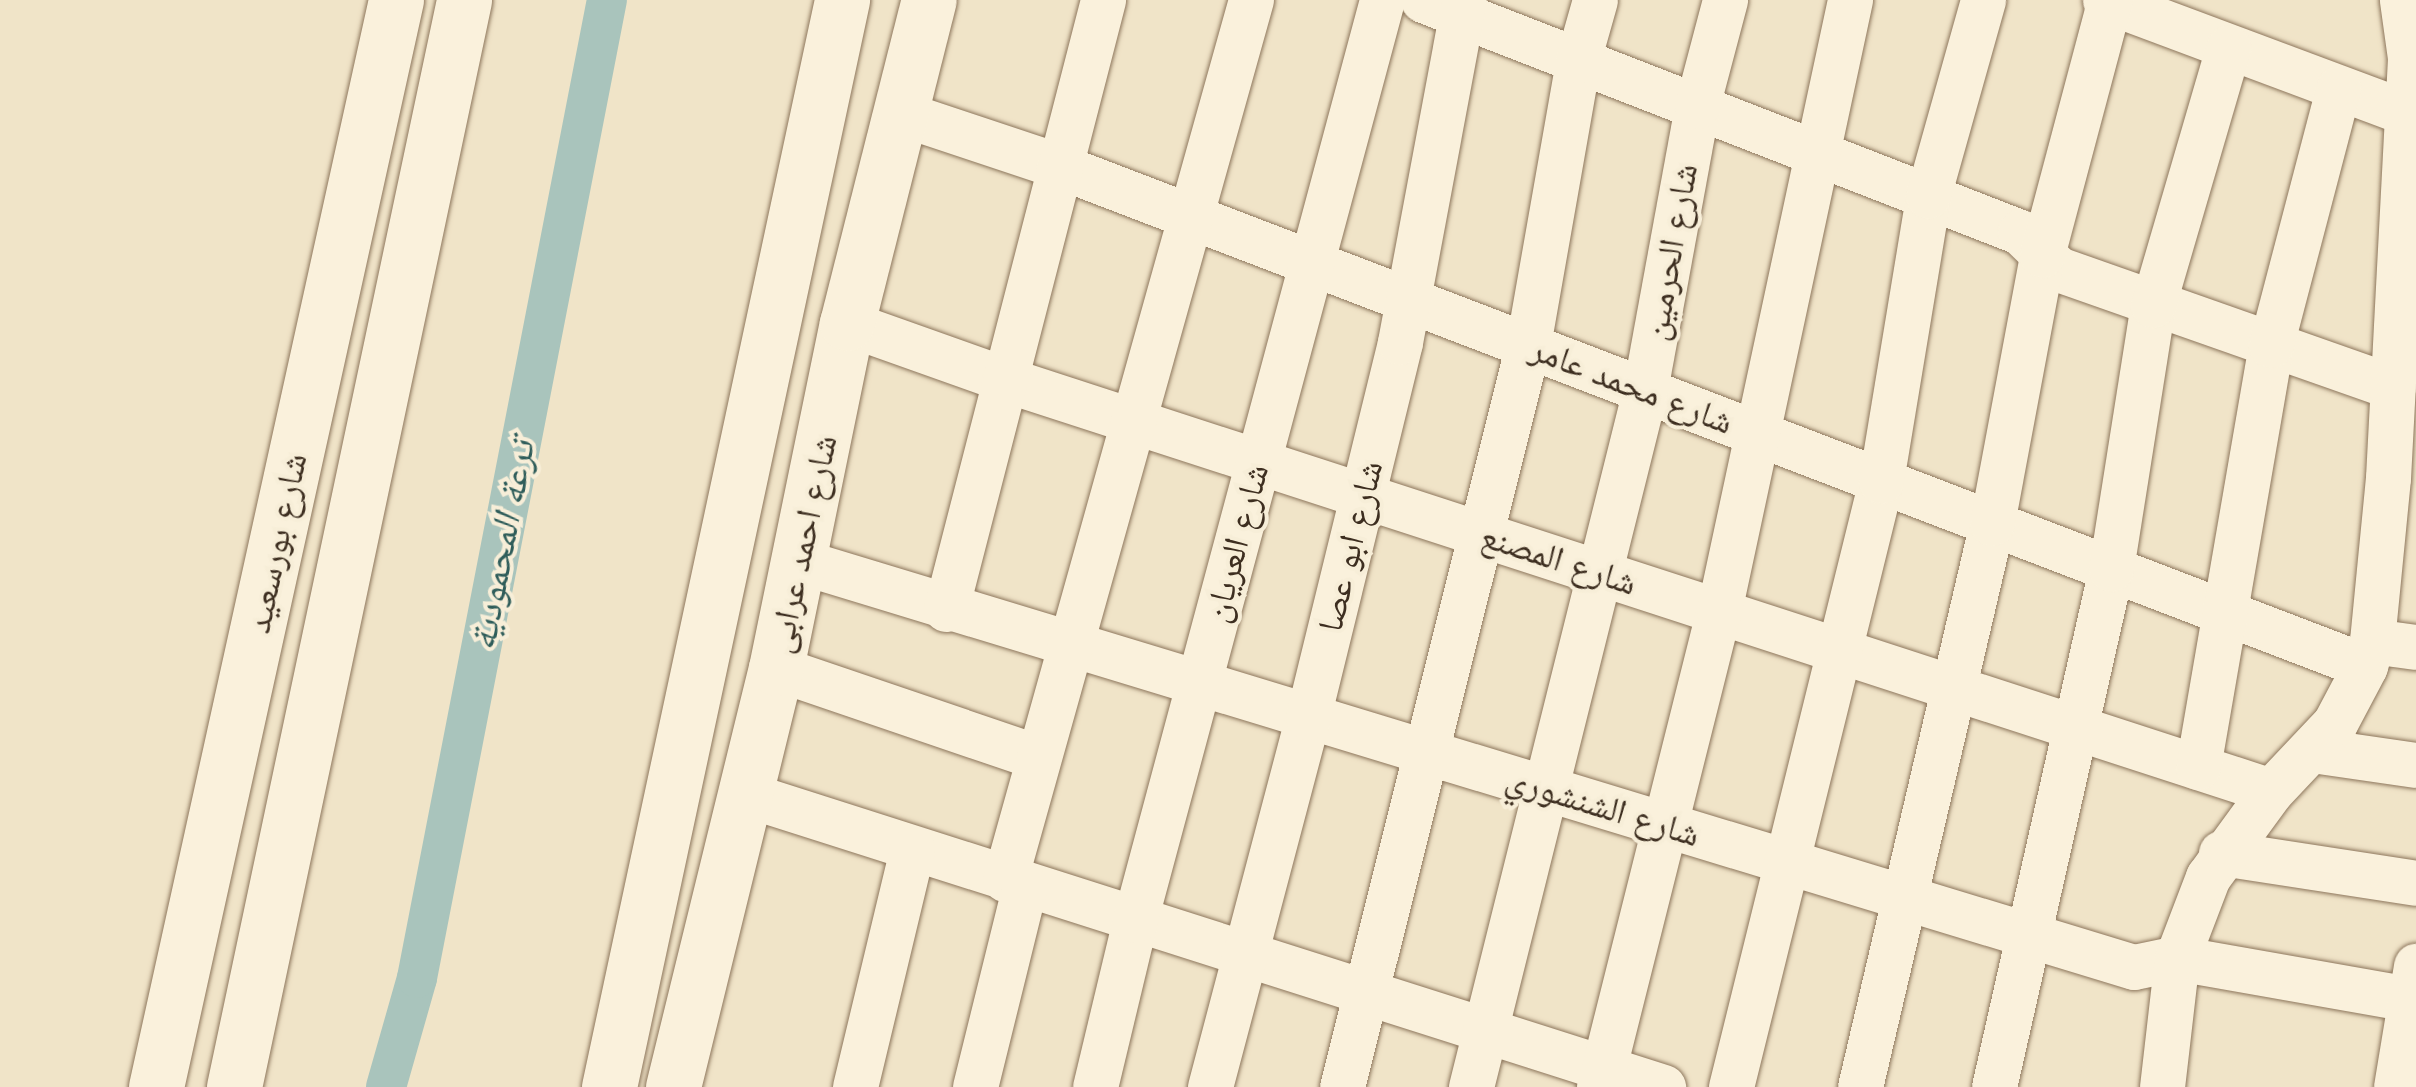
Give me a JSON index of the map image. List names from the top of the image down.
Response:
{
  "streets": {
    "main road": ["شارع بورسعيد", "شارع احمد عرابى"],
    "street": [
      "شارع الحرمين",
      "شارع محمد عامر",
      "شارع العريان",
      "شارع ابو عصا",
      "شارع المصنع",
      "شارع الشنشوري"
    ]
  },
  "crossings": [
    ["شارع الحرمين", "شارع محمد عامر"],
    ["شارع الحرمين", "شارع المصنع"],
    ["شارع الحرمين", "شارع الشنشوري"],
    ["شارع محمد عامر", "شارع العريان"],
    ["شارع محمد عامر", "شارع احمد عرابى"],
    ["شارع محمد عامر", "شارع ابو عصا"],
    ["شارع العريان", "شارع المصنع"],
    ["شارع العريان", "شارع الشنشوري"],
    ["شارع احمد عرابى", "شارع المصنع"],
    ["شارع احمد عرابى", "شارع الشنشوري"],
    ["شارع ابو عصا", "شارع المصنع"],
    ["شارع ابو عصا", "شارع الشنشوري"]
  ],
  "water": ["ترعة المحمودية"]
}
